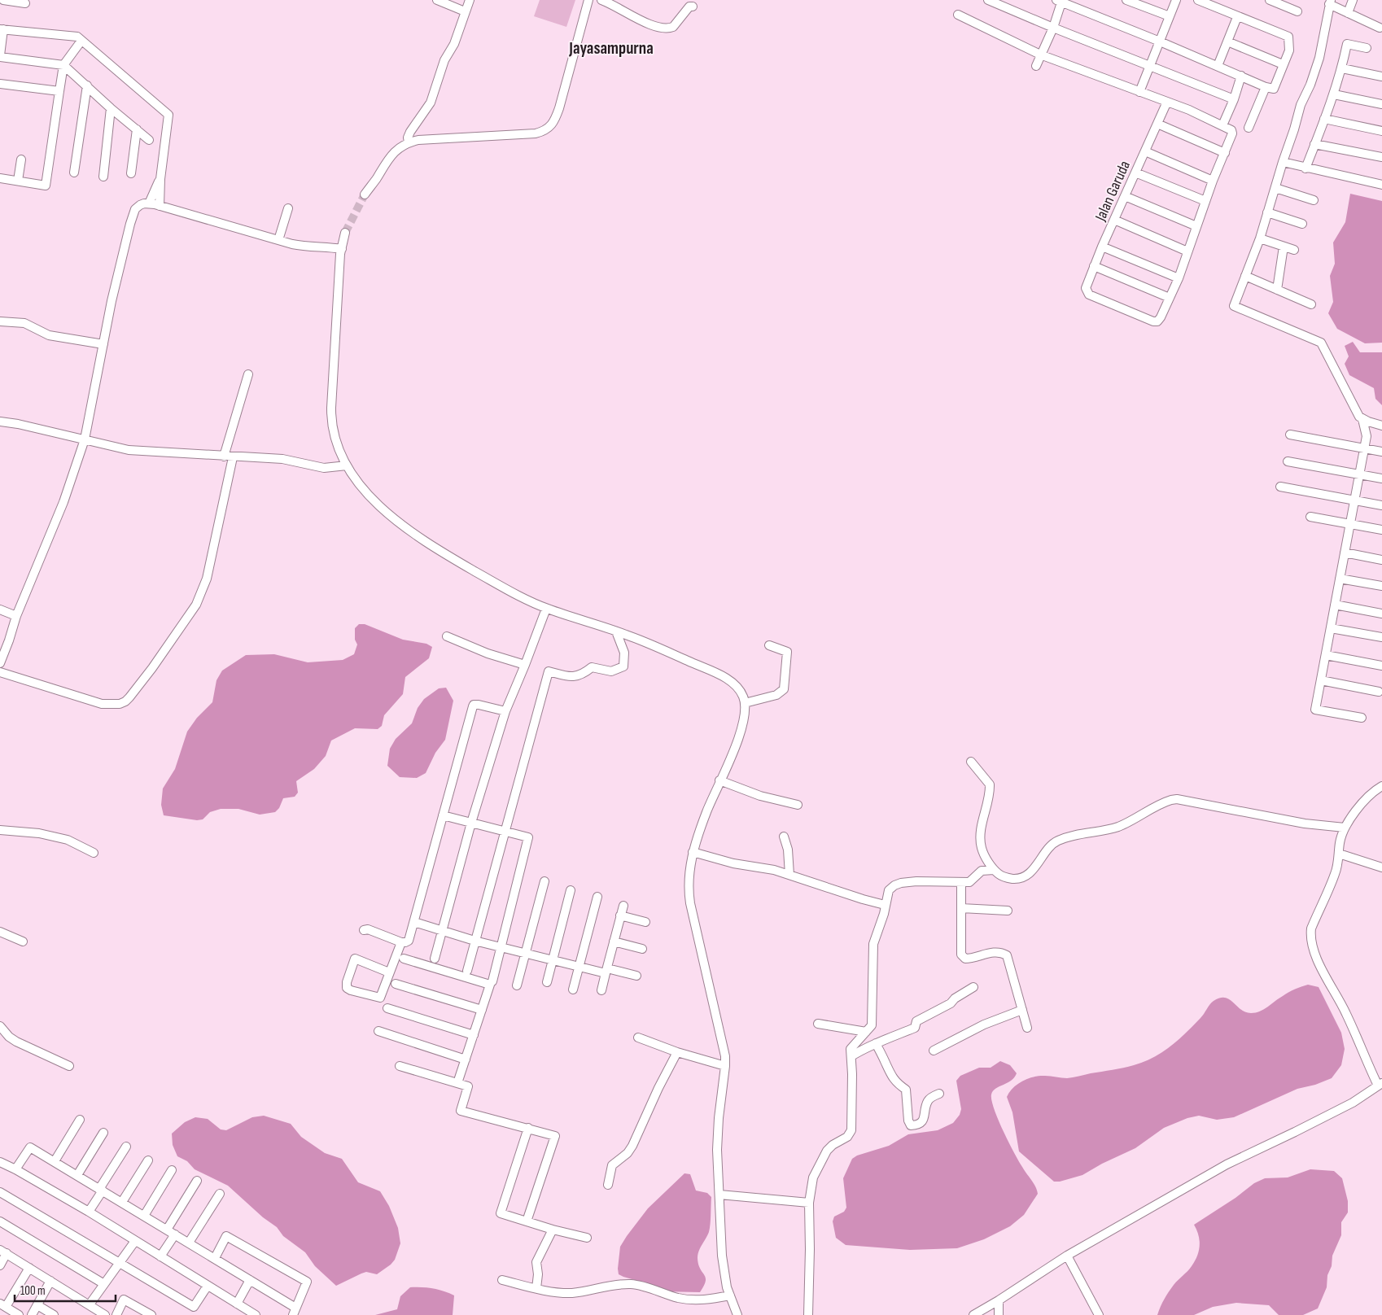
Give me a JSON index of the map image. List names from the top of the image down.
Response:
{
  "streets": {
    "street": ["Jalan Garuda"]
  },
  "districts": ["Jayasampurna"],
  "scale_bar": "100 m"
}
